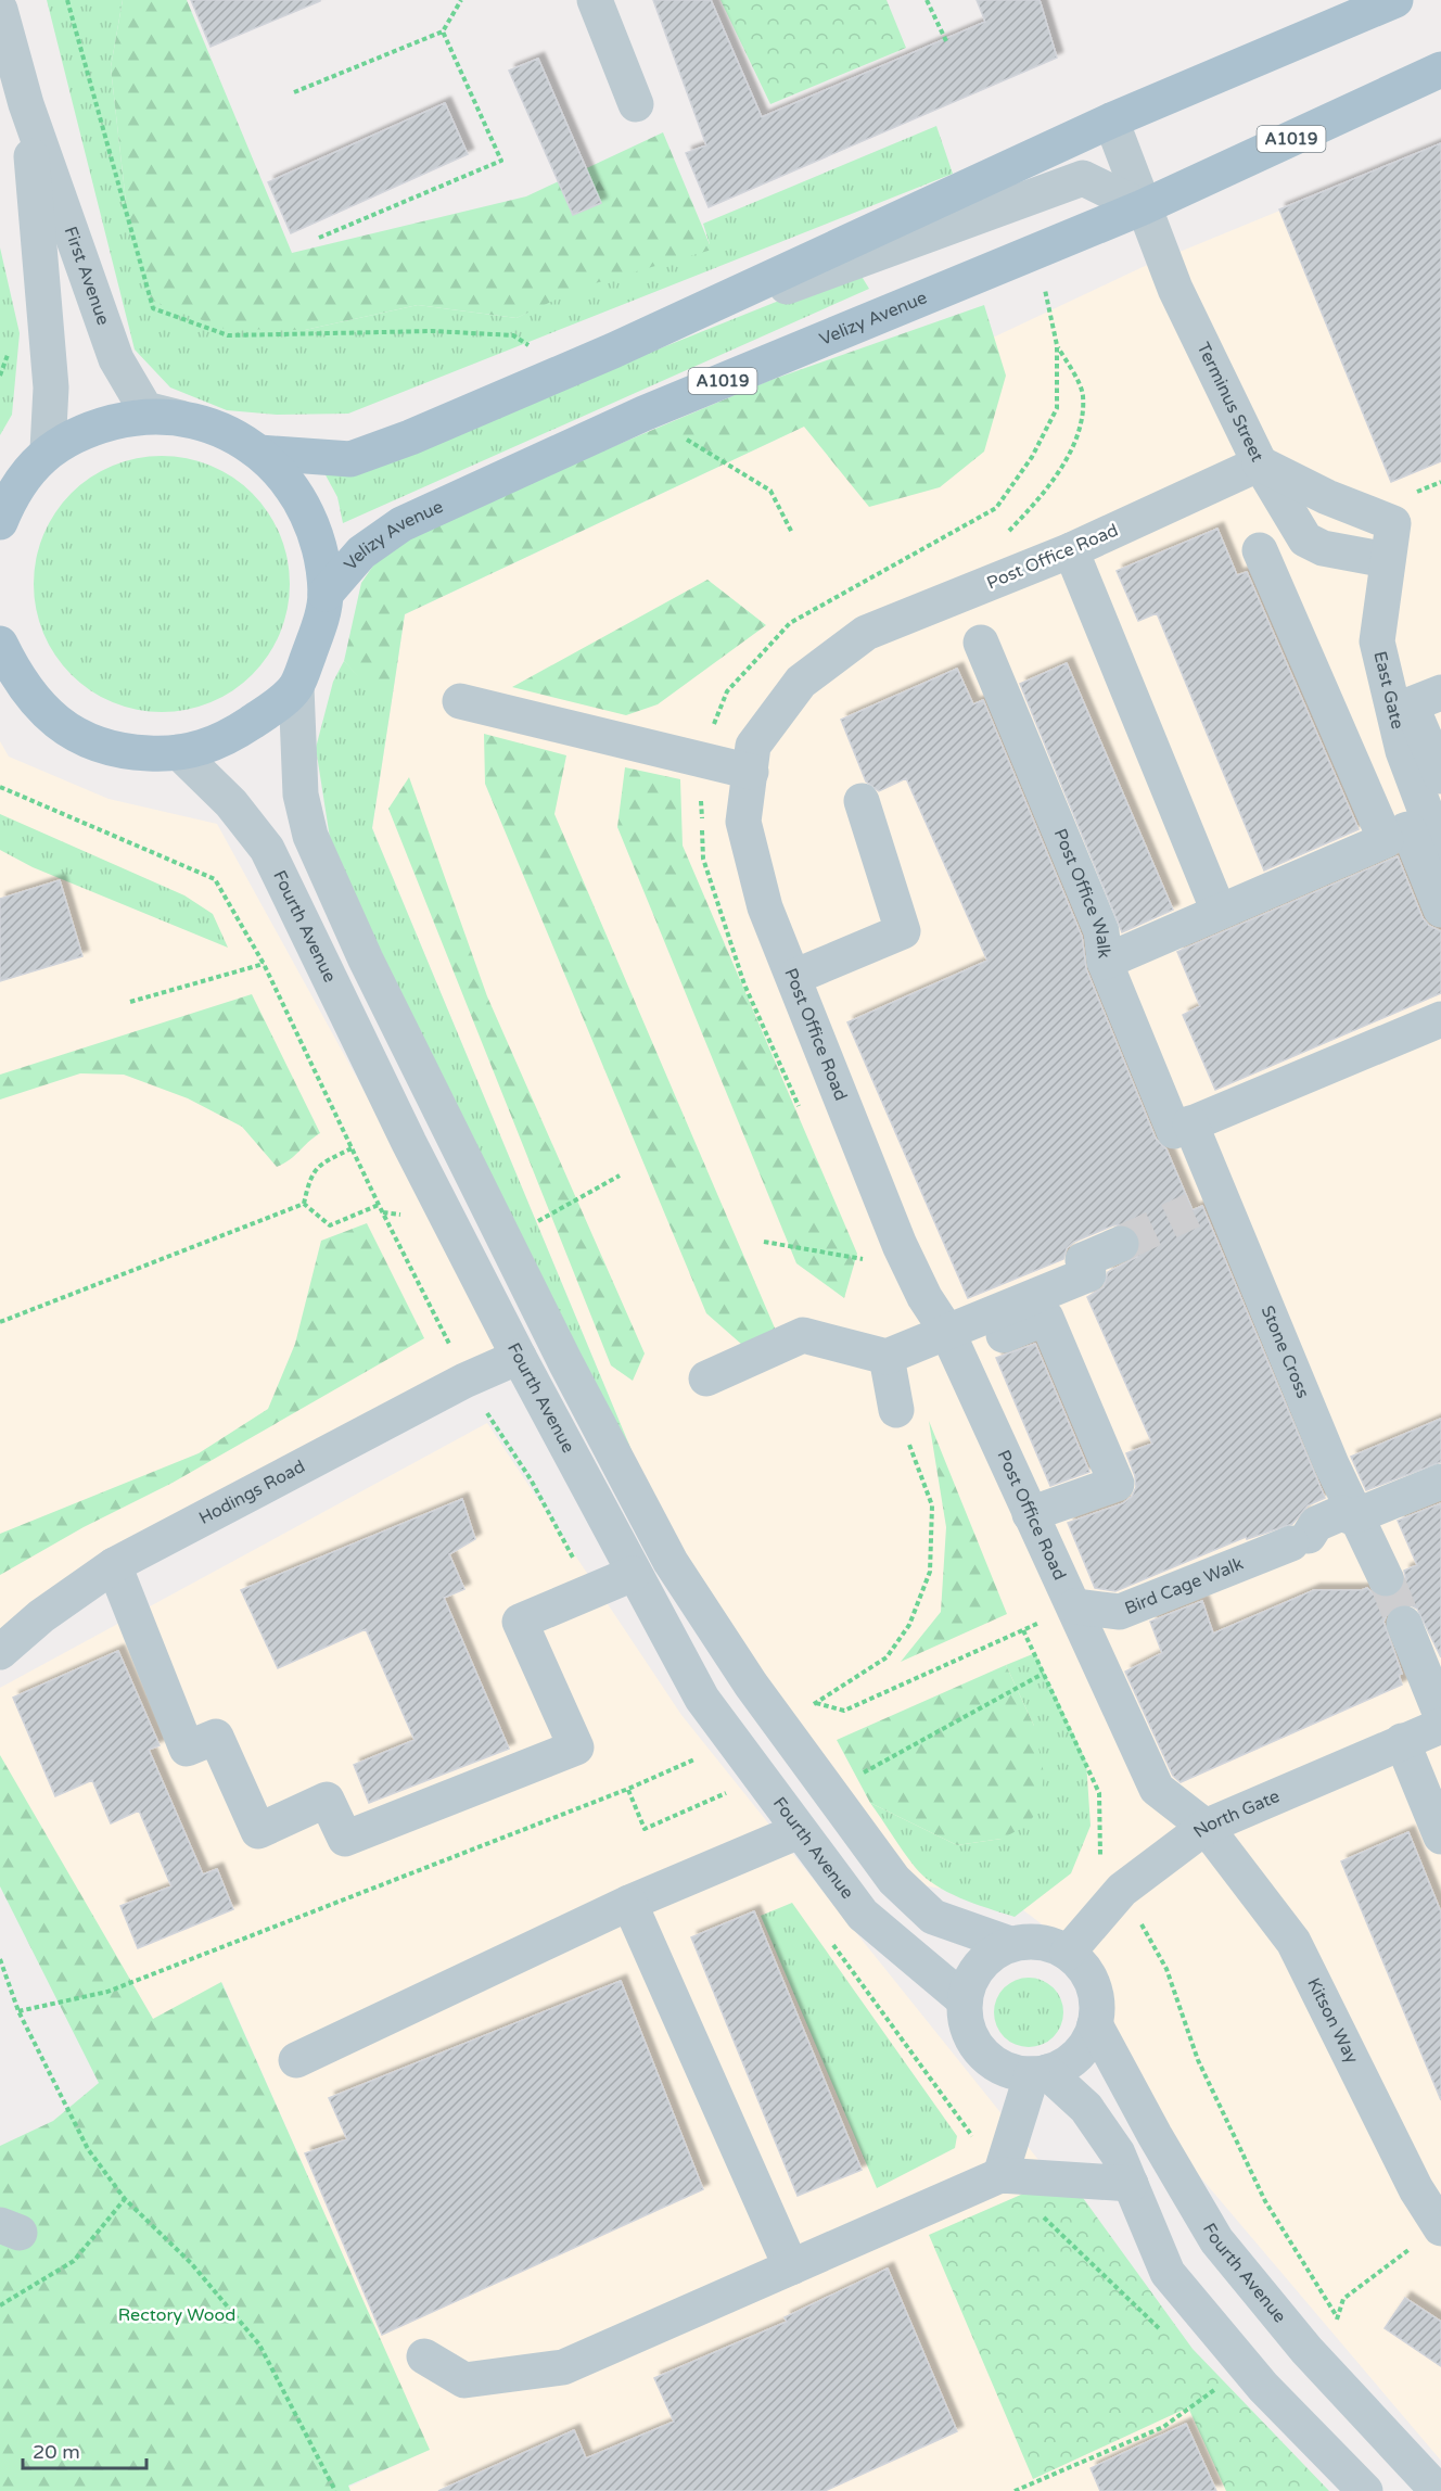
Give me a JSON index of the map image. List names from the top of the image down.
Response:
{
  "streets": {
    "main road": ["A1019", "Velizy Avenue"],
    "street": [
      "First Avenue",
      "Terminus Street",
      "Post Office Road",
      "East Gate",
      "Post Office Walk",
      "Fourth Avenue",
      "Stone Cross",
      "Hodings Road",
      "Bird Cage Walk",
      "North Gate",
      "Kitson Way"
    ]
  },
  "crossings": [
    ["Velizy Avenue", "Terminus Street"],
    ["Terminus Street", "Post Office Road"],
    ["Terminus Street", "East Gate"],
    ["Post Office Road", "Bird Cage Walk"],
    ["Post Office Road", "North Gate"],
    ["Post Office Road", "Kitson Way"],
    ["Post Office Walk", "Stone Cross"],
    ["Fourth Avenue", "Hodings Road"],
    ["Fourth Avenue", "North Gate"],
    ["North Gate", "Kitson Way"]
  ],
  "parks": ["Rectory Wood"],
  "scale_bar": "20 m"
}
